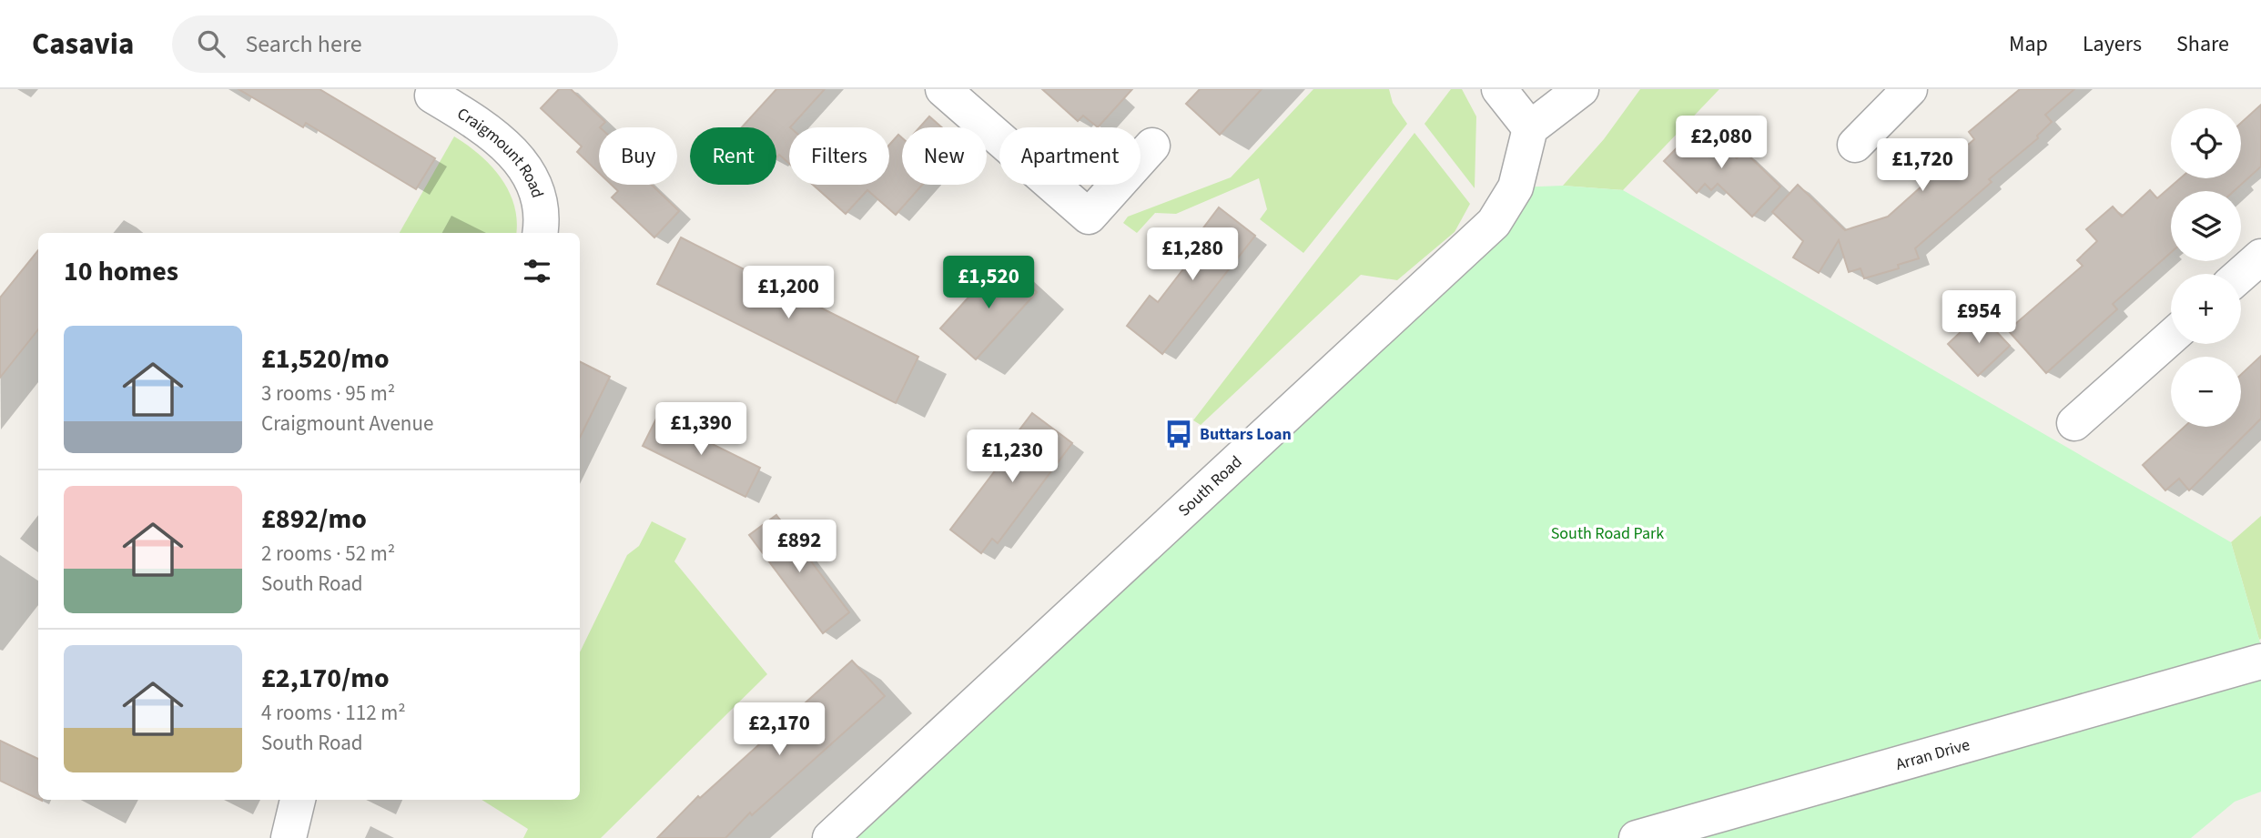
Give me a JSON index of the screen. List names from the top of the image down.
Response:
{
  "streets": {
    "street": ["Craigmount Road", "South Road", "Arran Drive"]
  },
  "parks": ["South Road Park"],
  "places": {
    "bus stop": ["Buttars Loan"]
  },
  "page": {
    "header": "Casavia",
    "search": "Search here",
    "nav": ["Map", "Layers", "Share"],
    "map_buttons": ["+", "−"],
    "price": [
      "£2,080",
      "£1,720",
      "£1,280",
      "£1,520",
      "£1,200",
      "£954",
      "£1,390",
      "£1,230",
      "£892",
      "£2,170"
    ],
    "chip": [
      "Buy",
      "Rent",
      "Filters",
      "New",
      "Apartment"
    ],
    "heading": "10 homes",
    "list": [
      {
        "name": "£1,520/mo",
        "note": "3 rooms · 95 m² · Craigmount Avenue"
      },
      {
        "name": "£892/mo",
        "note": "2 rooms · 52 m² · South Road"
      },
      {
        "name": "£2,170/mo",
        "note": "4 rooms · 112 m² · South Road"
      }
    ]
  }
}
